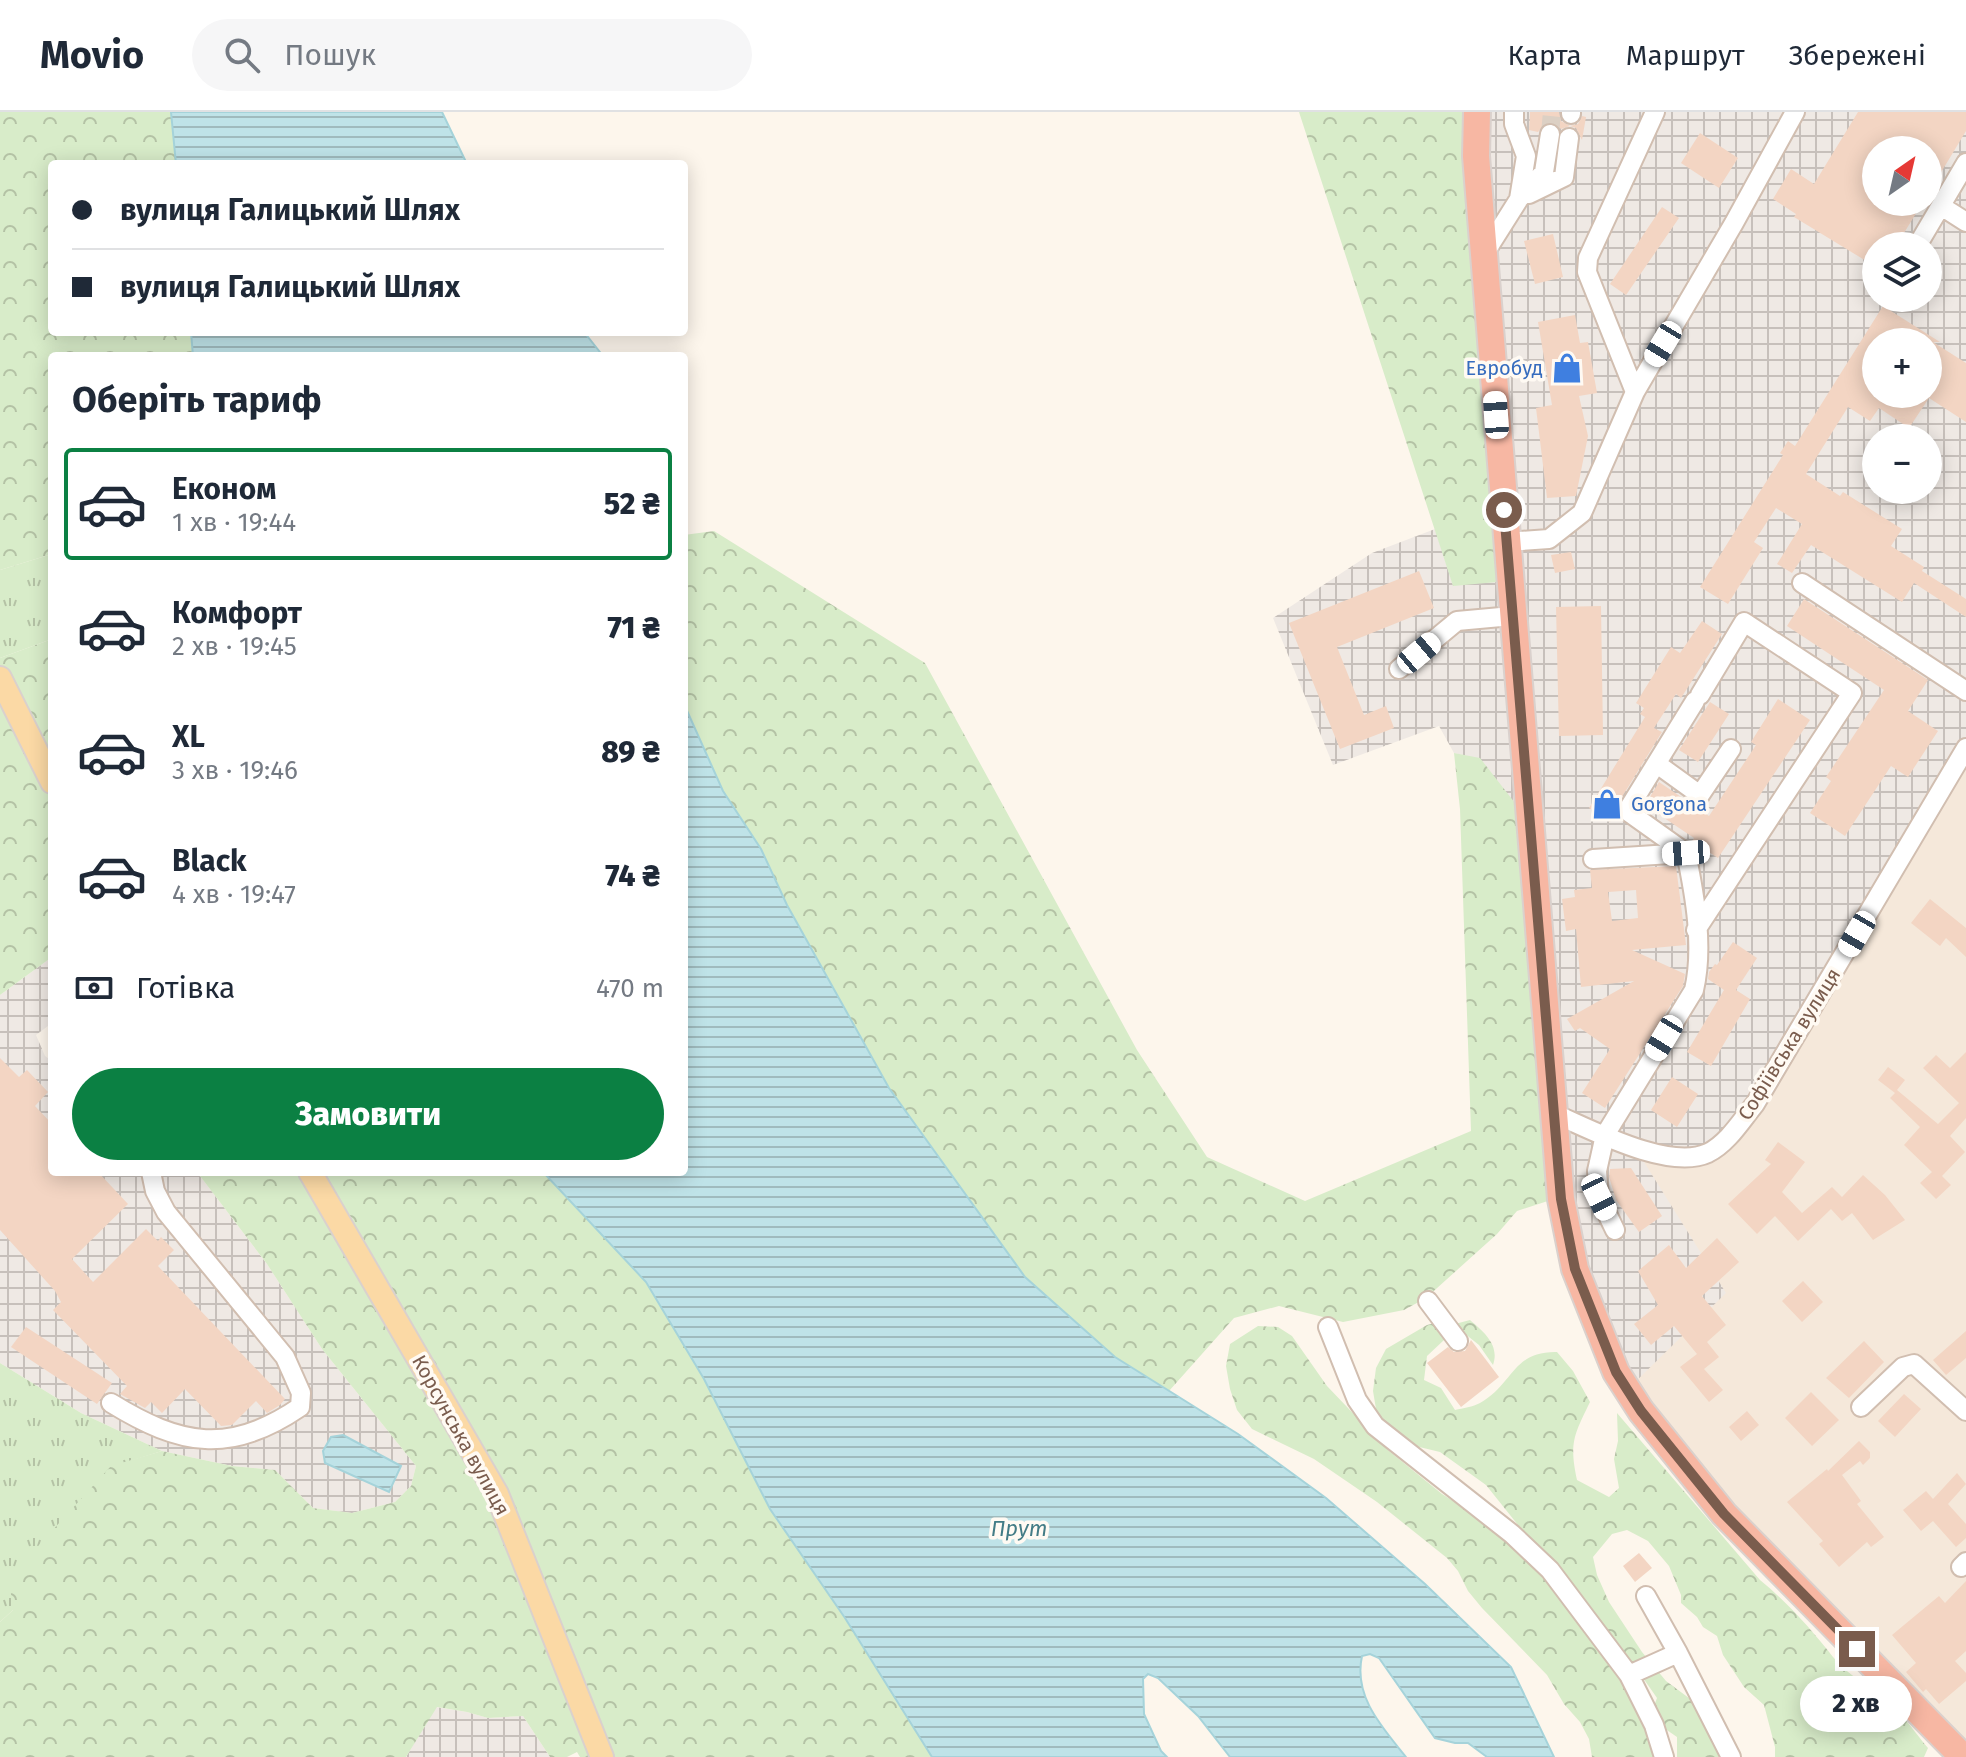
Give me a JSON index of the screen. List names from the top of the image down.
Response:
{
  "streets": {
    "main road": ["Корсунська вулиця"],
    "street": ["Софіївська вулиця"]
  },
  "water": ["Прут"],
  "places": {
    "shop": ["Евробуд", "Gorgona"]
  },
  "north": "top right",
  "page": {
    "header": "Movio",
    "search": "Пошук",
    "nav": ["Карта", "Маршрут", "Збережені"],
    "map_buttons": ["+", "−"],
    "banner": ["вулиця Галицький Шлях", "вулиця Галицький Шлях"],
    "heading": "Оберіть тариф",
    "list": [
      {
        "name": "Економ",
        "note": "1 хв · 19:44",
        "value": "52 ₴"
      },
      {
        "name": "Комфорт",
        "note": "2 хв · 19:45",
        "value": "71 ₴"
      },
      {
        "name": "XL",
        "note": "3 хв · 19:46",
        "value": "89 ₴"
      },
      {
        "name": "Black",
        "note": "4 хв · 19:47",
        "value": "74 ₴"
      }
    ],
    "pay": ["Готівка", "470 m"],
    "buttons": "Замовити",
    "bubble": "2 хв"
  }
}
